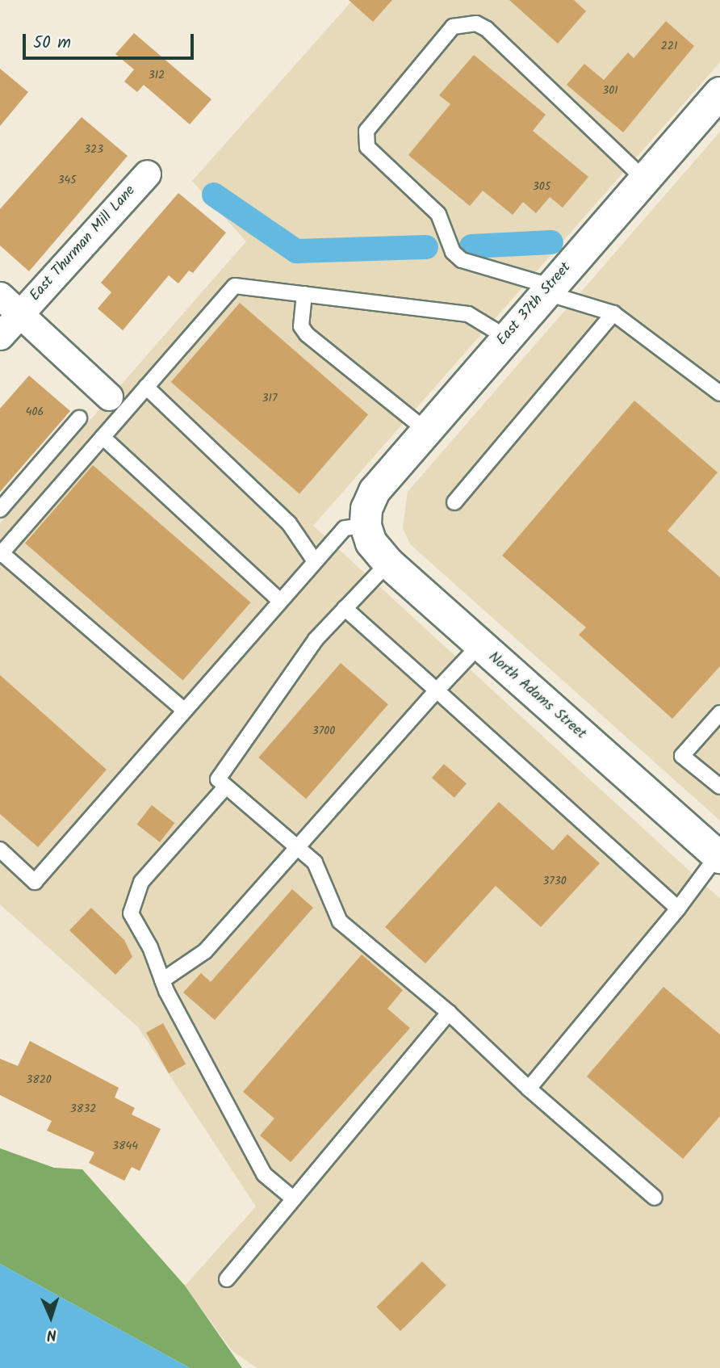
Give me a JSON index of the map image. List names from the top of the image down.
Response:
{
  "streets": {
    "street": ["East Thurman Mill Lane", "East 37th Street", "North Adams Street"]
  },
  "crossings": [
    ["East 37th Street", "North Adams Street"]
  ],
  "house_numbers": [
    "221",
    "312",
    "301",
    "323",
    "345",
    "305",
    "317",
    "406",
    "3700",
    "3730",
    "3820",
    "3832",
    "3844"
  ],
  "scale_bar": "50 m",
  "north": "bottom"
}
